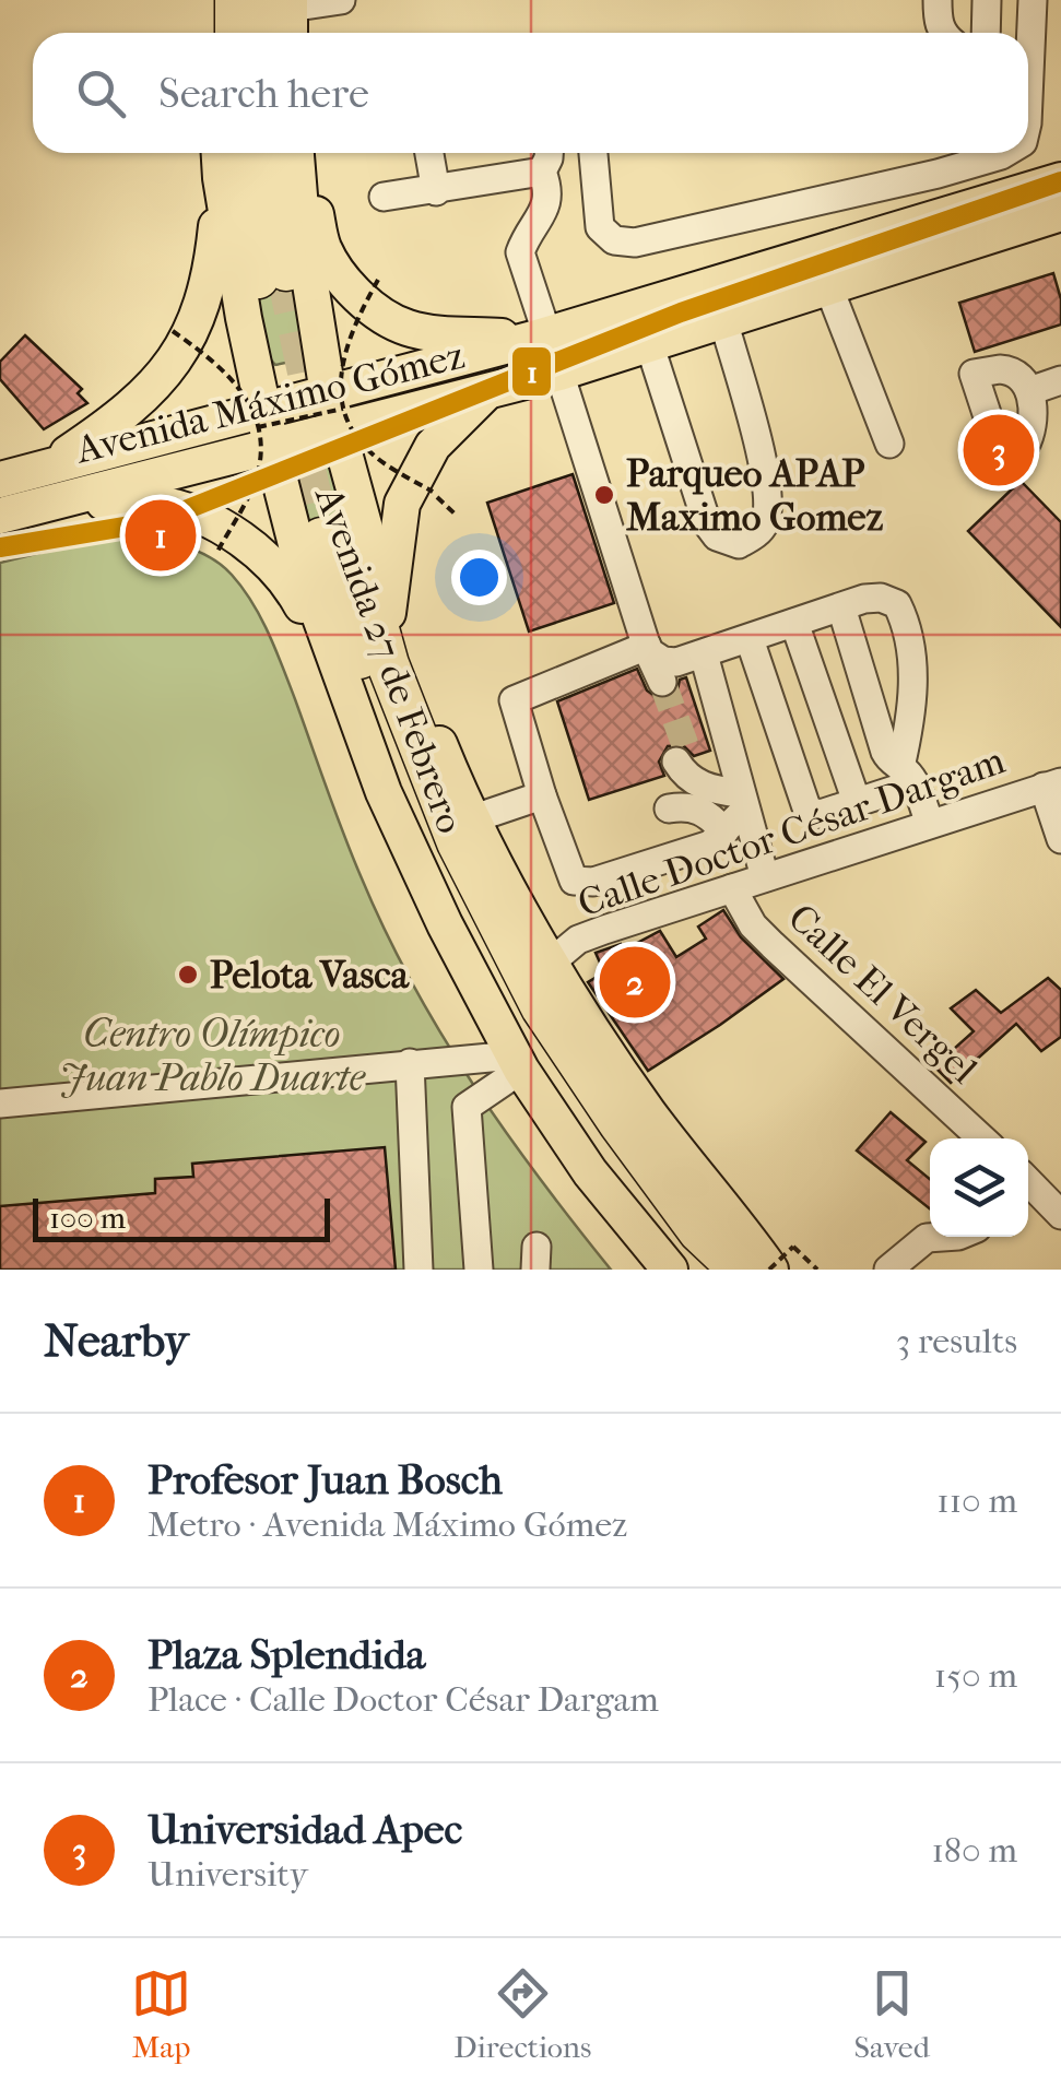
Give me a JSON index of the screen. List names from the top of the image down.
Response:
{
  "streets": {
    "main road": ["Avenida Máximo Gómez", "Avenida 27 de Febrero"],
    "street": ["Calle Doctor César Dargam", "Calle El Vergel"]
  },
  "crossings": [
    ["Avenida Máximo Gómez", "Avenida 27 de Febrero"],
    ["Avenida 27 de Febrero", "Calle Doctor César Dargam"],
    ["Calle Doctor César Dargam", "Calle El Vergel"]
  ],
  "parks": ["Centro Olímpico Juan Pablo Duarte"],
  "places": ["Parqueo APAP Maximo Gomez", "Pelota Vasca"],
  "lines": ["transit line 1"],
  "scale_bar": "100 m",
  "page": {
    "search": "Search here",
    "pins": ["3", "1", "2"],
    "scale": "100 m",
    "heading": ["Nearby", "3 results"],
    "list": [
      {
        "mark": "1",
        "name": "Profesor Juan Bosch",
        "note": "Metro · Avenida Máximo Gómez",
        "value": "110 m"
      },
      {
        "mark": "2",
        "name": "Plaza Splendida",
        "note": "Place · Calle Doctor César Dargam",
        "value": "150 m"
      },
      {
        "mark": "3",
        "name": "Universidad Apec",
        "note": "University",
        "value": "180 m"
      }
    ],
    "nav": ["Map", "Directions", "Saved"]
  }
}
